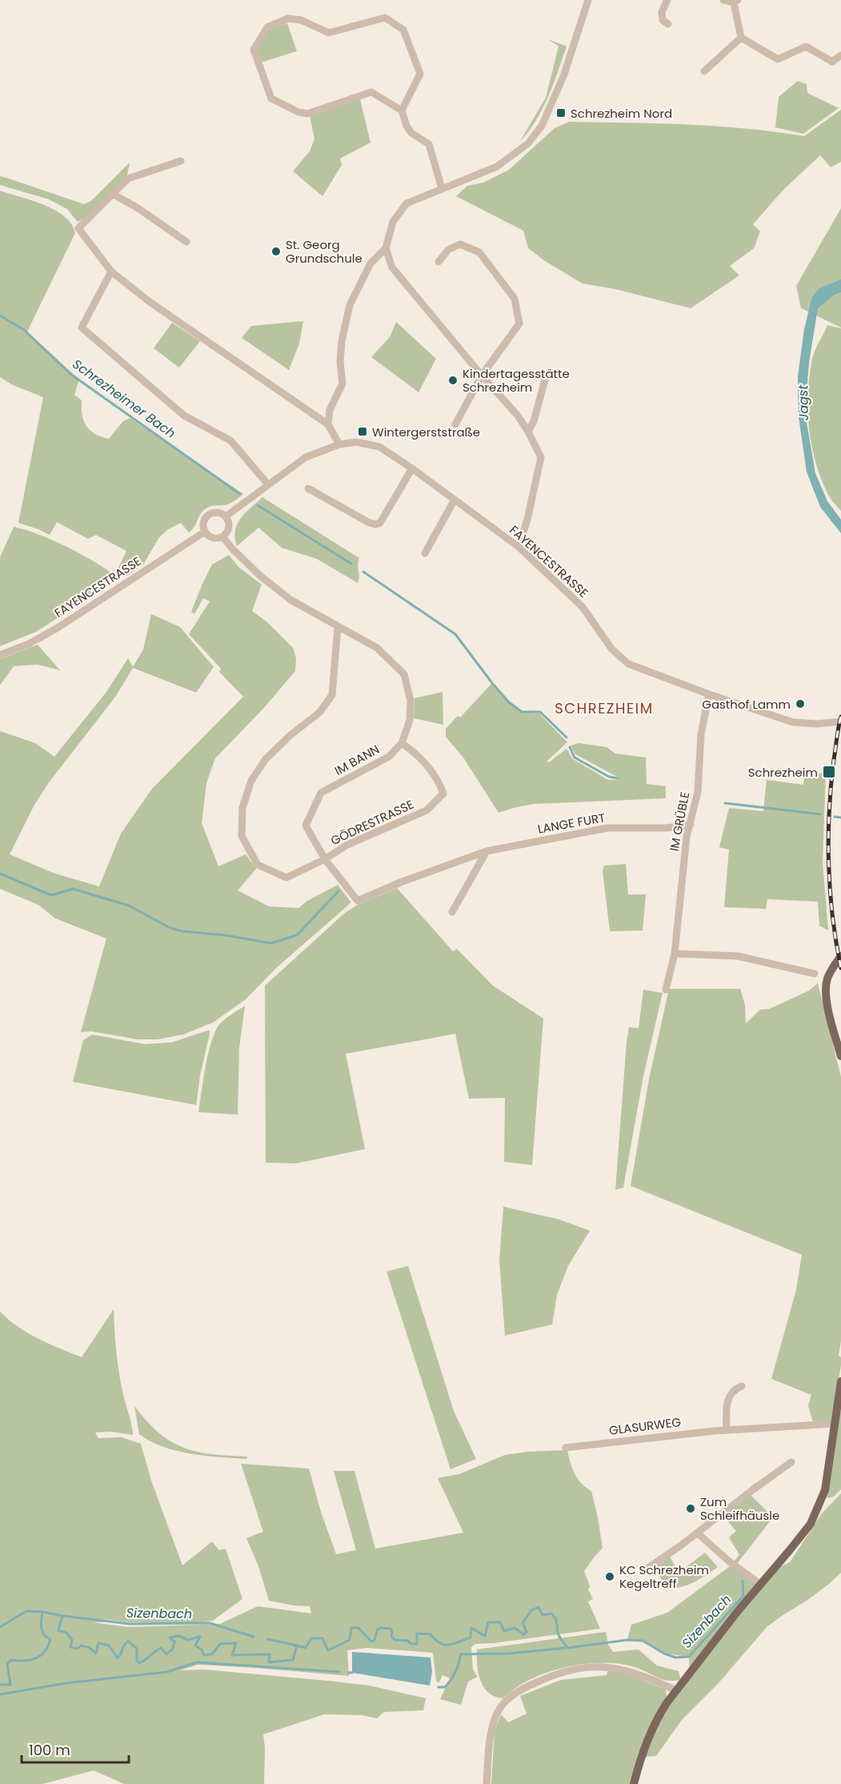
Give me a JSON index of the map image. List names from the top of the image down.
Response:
{
  "streets": {
    "street": [
      "FAYENCESTRASSE",
      "IM BANN",
      "IM GRÜBLE",
      "GÖDRESTRASSE",
      "LANGE FURT",
      "GLASURWEG"
    ]
  },
  "crossings": [
    ["FAYENCESTRASSE", "IM BANN"],
    ["FAYENCESTRASSE", "IM GRÜBLE"],
    ["IM BANN", "GÖDRESTRASSE"],
    ["IM BANN", "LANGE FURT"],
    ["IM GRÜBLE", "LANGE FURT"]
  ],
  "districts": ["SCHREZHEIM"],
  "water": ["Schrezheimer Bach", "Jagst", "Sizenbach"],
  "places": {
    "transit": ["Schrezheim Nord", "Wintergerststraße", "Schrezheim"],
    "other": [
      "St. Georg Grundschule",
      "Kindertagesstätte Schrezheim",
      "Gasthof Lamm",
      "Zum Schleifhäusle",
      "KC Schrezheim Kegeltreff"
    ]
  },
  "scale_bar": "100 m"
}
